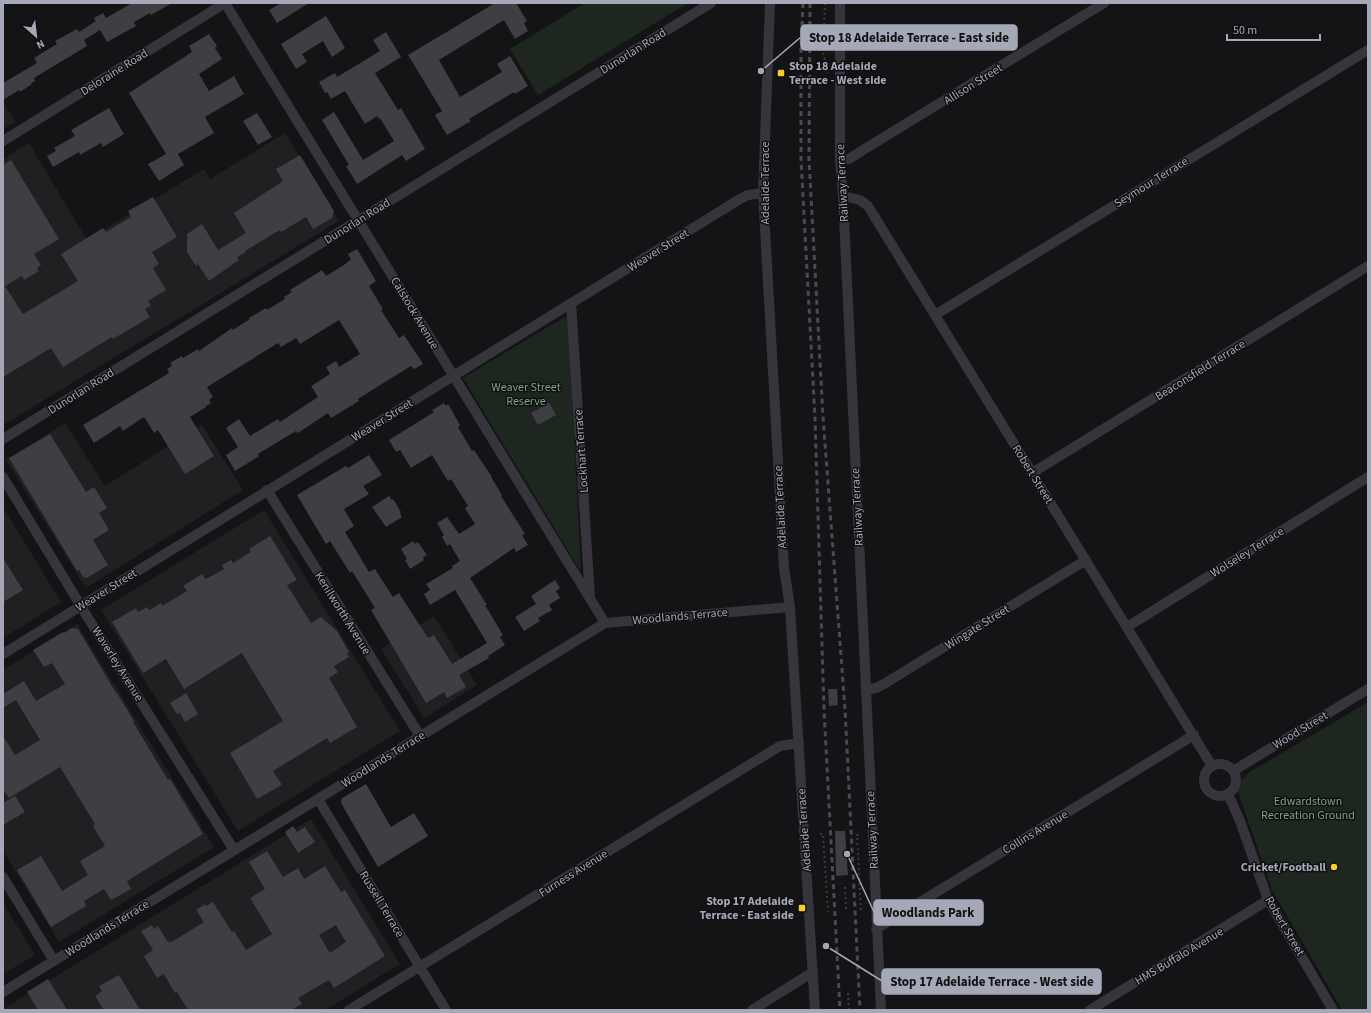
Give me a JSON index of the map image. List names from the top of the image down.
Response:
{
  "streets": {
    "street": [
      "Dunorlan Road",
      "Deloraine Road",
      "Allison Street",
      "Seymour Terrace",
      "Adelaide Terrace",
      "Railway Terrace",
      "Weaver Street",
      "Calstock Avenue",
      "Beaconsfield Terrace",
      "Lockhart Terrace",
      "Robert Street",
      "Wolseley Terrace",
      "Kenilworth Avenue",
      "Woodlands Terrace",
      "Wingate Street",
      "Waverley Avenue",
      "Wood Street",
      "Collins Avenue",
      "Furness Avenue",
      "Russell Terrace",
      "HMS Buffalo Avenue"
    ]
  },
  "crossings": [
    ["Dunorlan Road", "Calstock Avenue"],
    ["Deloraine Road", "Calstock Avenue"],
    ["Allison Street", "Railway Terrace"],
    ["Seymour Terrace", "Robert Street"],
    ["Adelaide Terrace", "Weaver Street"],
    ["Adelaide Terrace", "Woodlands Terrace"],
    ["Adelaide Terrace", "Furness Avenue"],
    ["Railway Terrace", "Robert Street"],
    ["Railway Terrace", "Wingate Street"],
    ["Railway Terrace", "Collins Avenue"],
    ["Weaver Street", "Calstock Avenue"],
    ["Weaver Street", "Lockhart Terrace"],
    ["Weaver Street", "Kenilworth Avenue"],
    ["Weaver Street", "Waverley Avenue"],
    ["Calstock Avenue", "Lockhart Terrace"],
    ["Calstock Avenue", "Woodlands Terrace"],
    ["Beaconsfield Terrace", "Robert Street"],
    ["Robert Street", "Wolseley Terrace"],
    ["Robert Street", "Wingate Street"],
    ["Robert Street", "Wood Street"],
    ["Robert Street", "Collins Avenue"],
    ["Robert Street", "HMS Buffalo Avenue"],
    ["Kenilworth Avenue", "Woodlands Terrace"],
    ["Woodlands Terrace", "Waverley Avenue"],
    ["Woodlands Terrace", "Russell Terrace"],
    ["Furness Avenue", "Russell Terrace"]
  ],
  "parks": ["Weaver Street Reserve", "Edwardstown Recreation Ground"],
  "places": {
    "other": [
      "Stop 18 Adelaide Terrace - East side",
      "Woodlands Park",
      "Cricket/Football",
      "Stop 17 Adelaide Terrace - West side"
    ],
    "transit": ["Stop 18 Adelaide Terrace - West side", "Stop 17 Adelaide Terrace - East side"]
  },
  "scale_bar": "50 m",
  "north": "bottom right"
}
